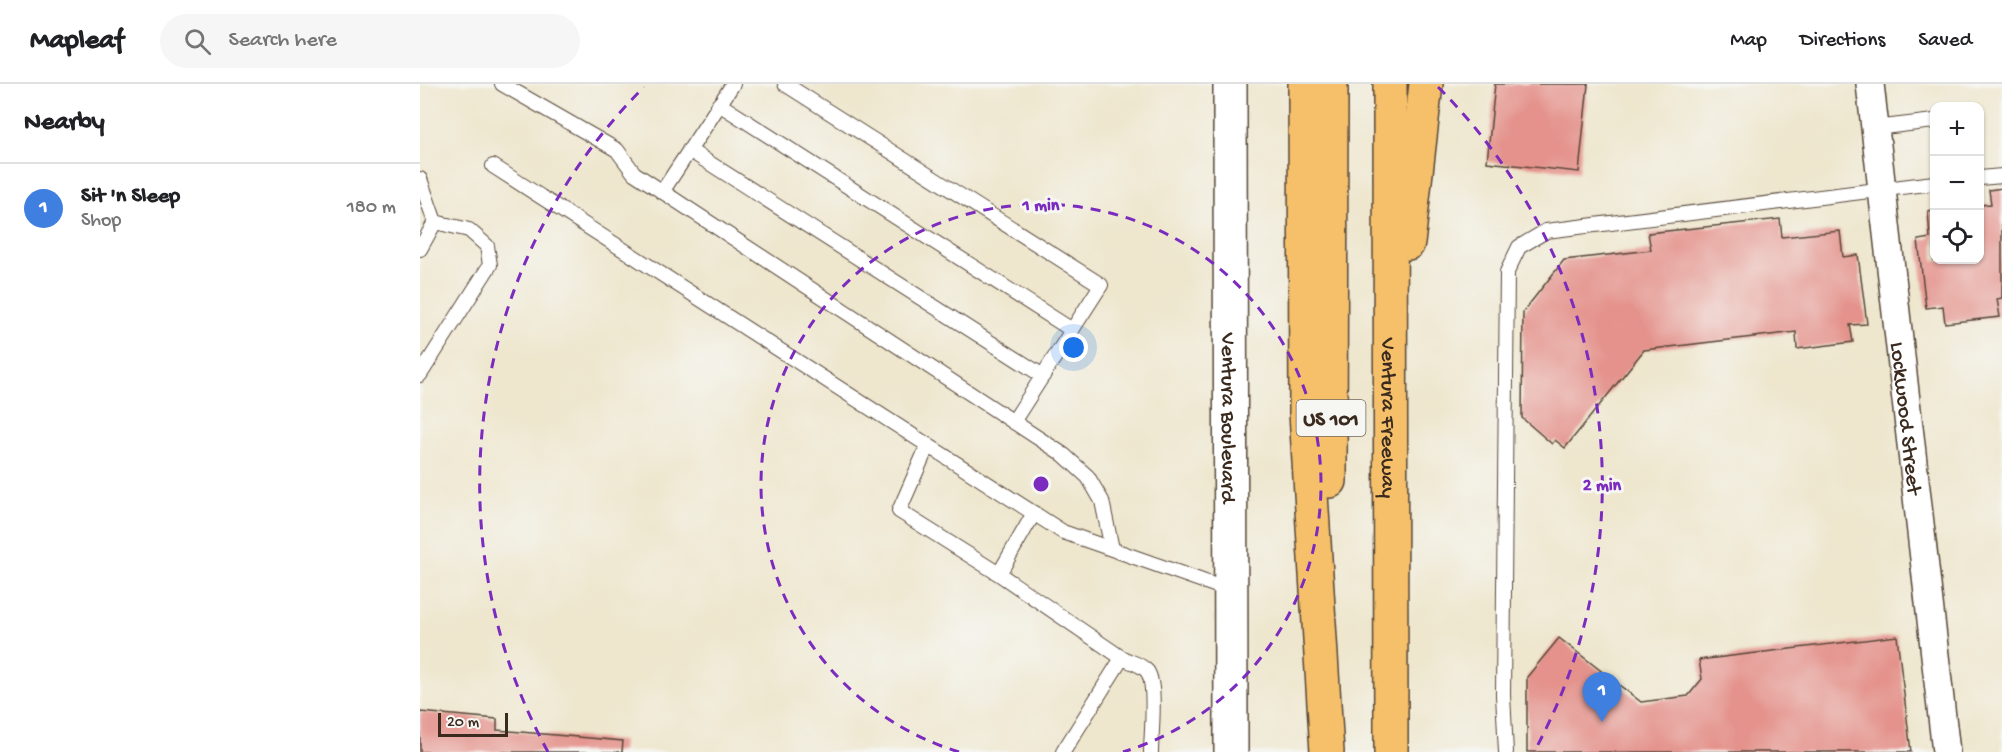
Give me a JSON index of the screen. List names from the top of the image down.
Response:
{
  "streets": {
    "highway": ["US 101", "Ventura Freeway"],
    "street": ["Ventura Boulevard", "Lockwood Street"]
  },
  "scale_bar": "20 m",
  "page": {
    "header": "Mapleaf",
    "search": "Search here",
    "nav": ["Map", "Directions", "Saved"],
    "heading": "Nearby",
    "map_buttons": ["+", "−"],
    "list": [
      {
        "mark": "1",
        "name": "Sit 'n Sleep",
        "note": "Shop",
        "value": "180 m"
      }
    ],
    "pins": "1",
    "scale": "20 m"
  },
  "rings": ["1 min", "2 min"]
}
